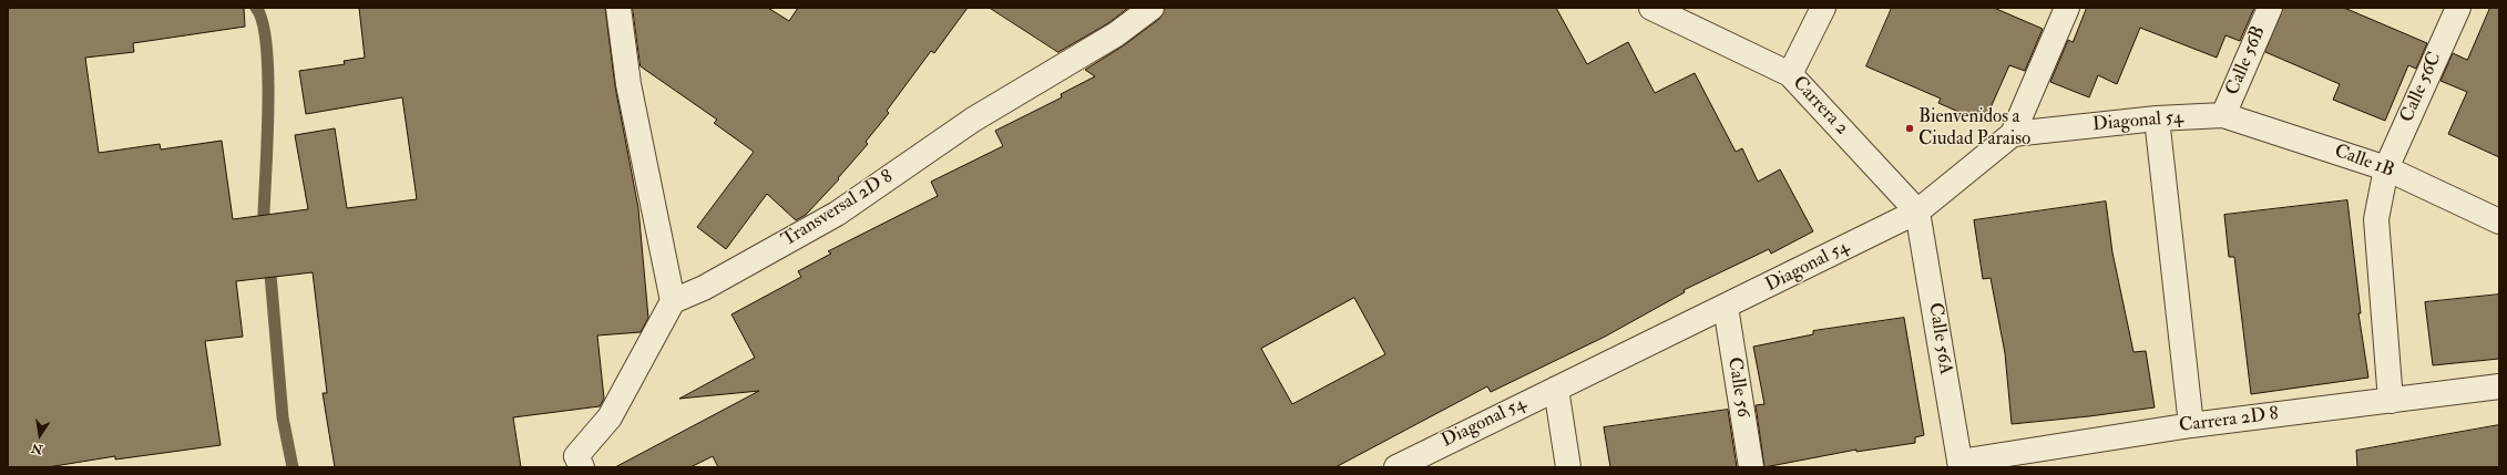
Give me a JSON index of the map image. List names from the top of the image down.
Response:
{
  "streets": {
    "street": [
      "Calle 56B",
      "Calle 56C",
      "Carrera 2",
      "Diagonal 54",
      "Calle 1B",
      "Transversal 2D 8",
      "Calle 56A",
      "Calle 56",
      "Carrera 2D 8"
    ]
  },
  "crossings": [
    ["Calle 56B", "Diagonal 54"],
    ["Calle 56B", "Calle 1B"],
    ["Calle 56C", "Calle 1B"],
    ["Calle 56C", "Carrera 2D 8"],
    ["Carrera 2", "Diagonal 54"],
    ["Carrera 2", "Calle 56A"],
    ["Diagonal 54", "Calle 1B"],
    ["Diagonal 54", "Calle 56A"],
    ["Diagonal 54", "Calle 56"],
    ["Calle 56A", "Carrera 2D 8"]
  ],
  "places": ["Bienvenidos a Ciudad Paraiso"],
  "north": "bottom"
}
